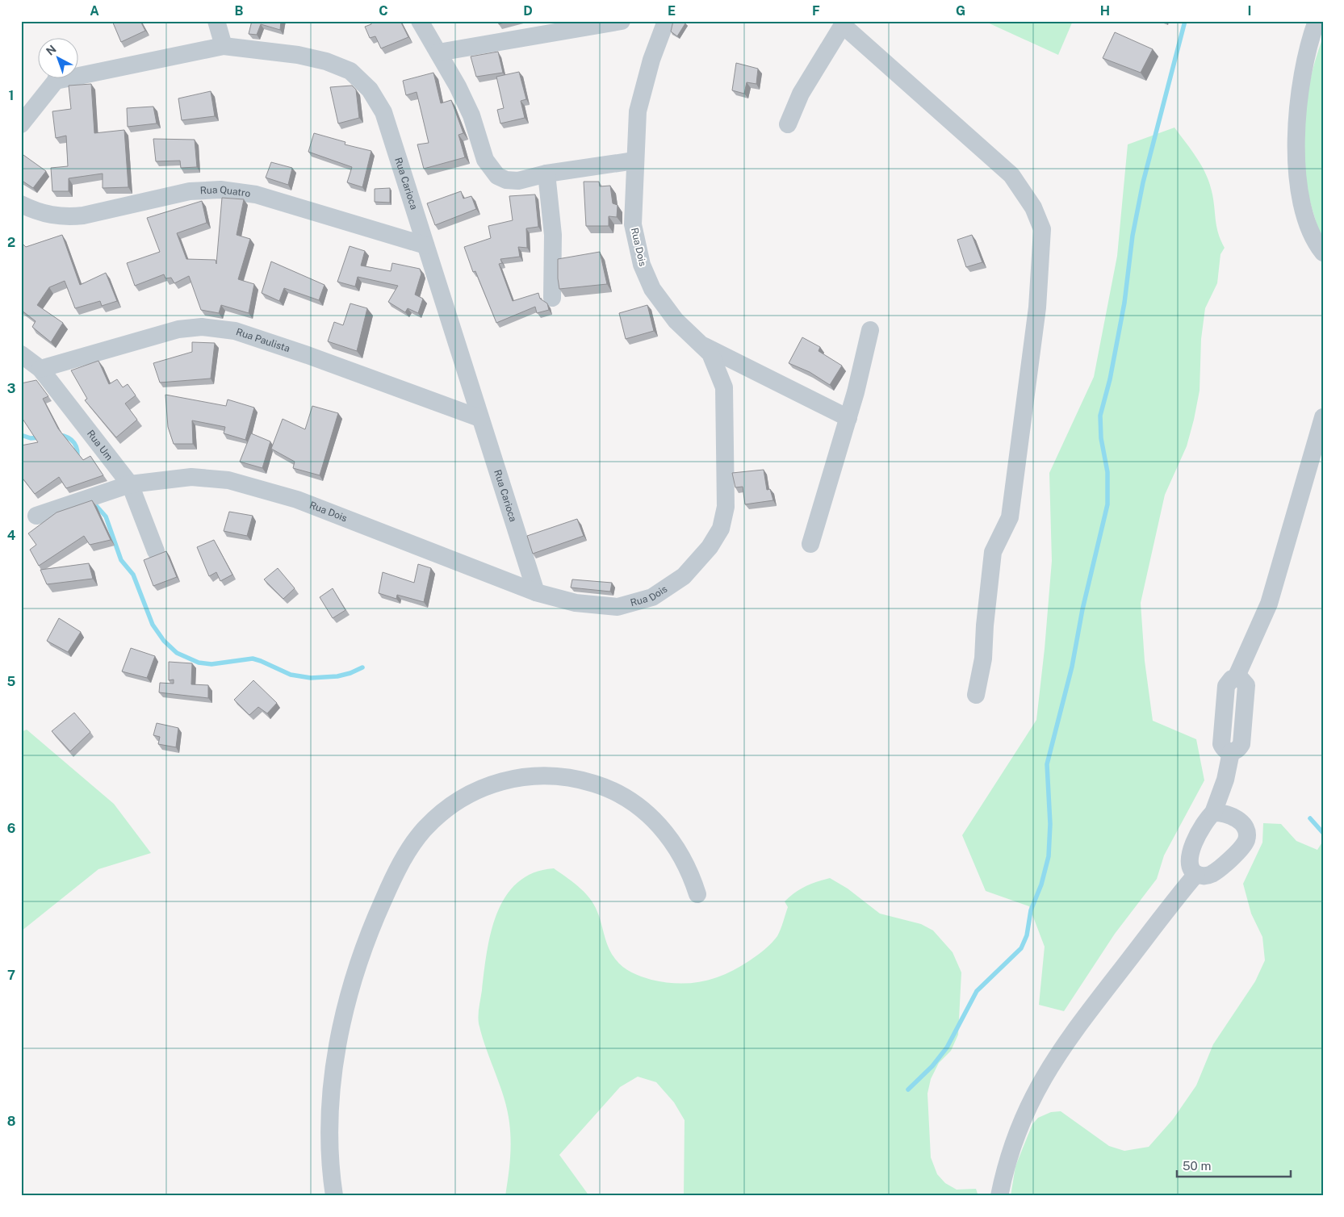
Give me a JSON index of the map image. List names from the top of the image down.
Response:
{
  "streets": {
    "street": [
      "Rua Carioca",
      "Rua Quatro",
      "Rua Dois",
      "Rua Paulista",
      "Rua Um"
    ]
  },
  "crossings": [
    ["Rua Carioca", "Rua Quatro"],
    ["Rua Carioca", "Rua Dois"],
    ["Rua Carioca", "Rua Paulista"],
    ["Rua Dois", "Rua Um"],
    ["Rua Paulista", "Rua Um"]
  ],
  "scale_bar": "50 m",
  "north": "top left",
  "grid": {
    "columns": [
      "A",
      "B",
      "C",
      "D",
      "E",
      "F",
      "G",
      "H",
      "I"
    ],
    "rows": [
      "1",
      "2",
      "3",
      "4",
      "5",
      "6",
      "7",
      "8"
    ]
  }
}
